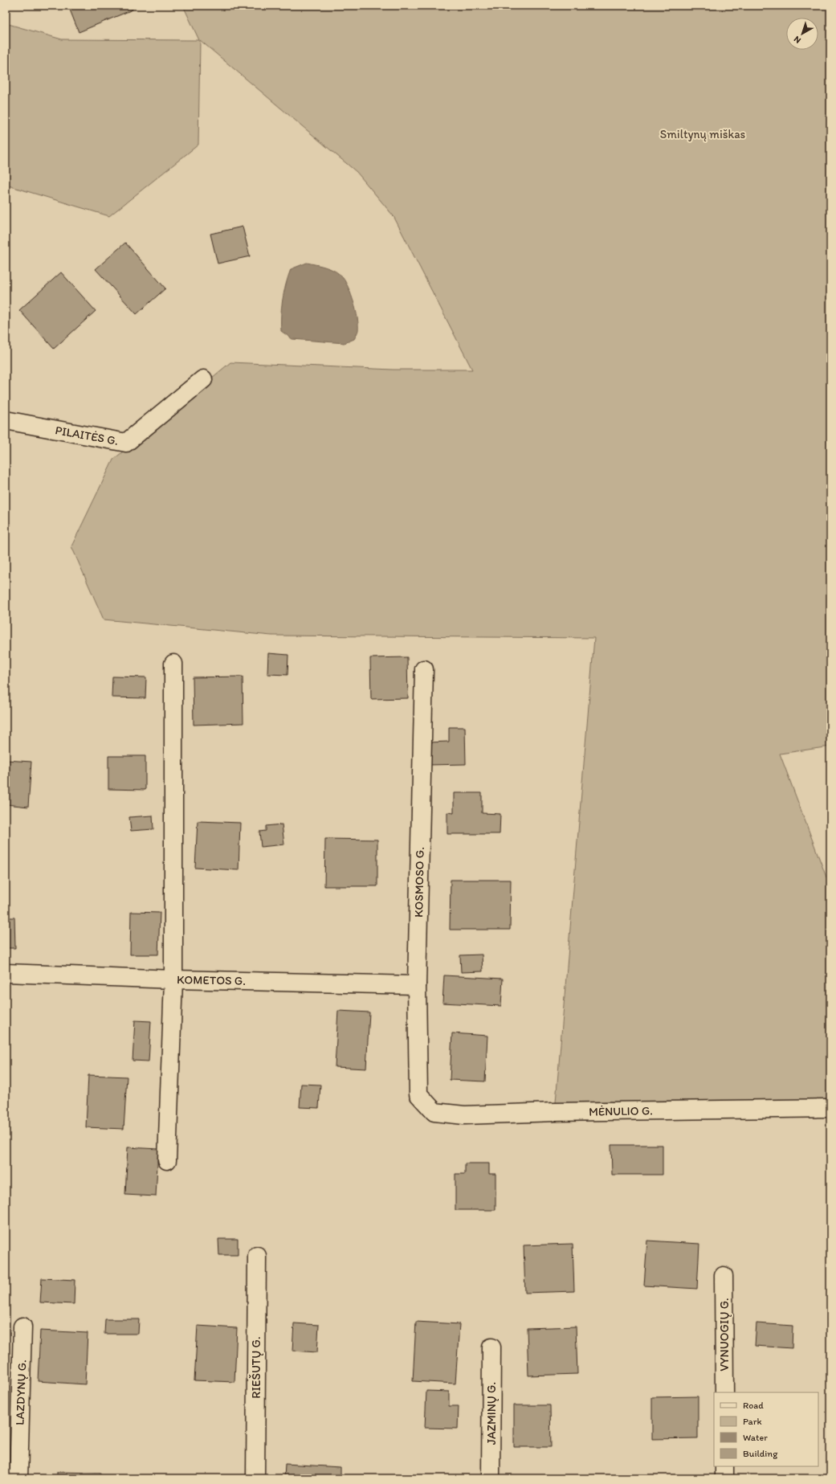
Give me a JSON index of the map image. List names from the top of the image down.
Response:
{
  "streets": {
    "street": [
      "PILAITĖS G.",
      "KOSMOSO G.",
      "KOMETOS G.",
      "MĖNULIO G.",
      "VYNUOGIŲ G.",
      "RIEŠUTŲ G.",
      "LAZDYNŲ G.",
      "JAZMINŲ G."
    ]
  },
  "crossings": [
    ["KOSMOSO G.", "KOMETOS G."],
    ["KOSMOSO G.", "MĖNULIO G."]
  ],
  "parks": ["Smiltynų miškas"],
  "legend": [
    "Road",
    "Park",
    "Water",
    "Building"
  ],
  "north": "bottom left"
}
